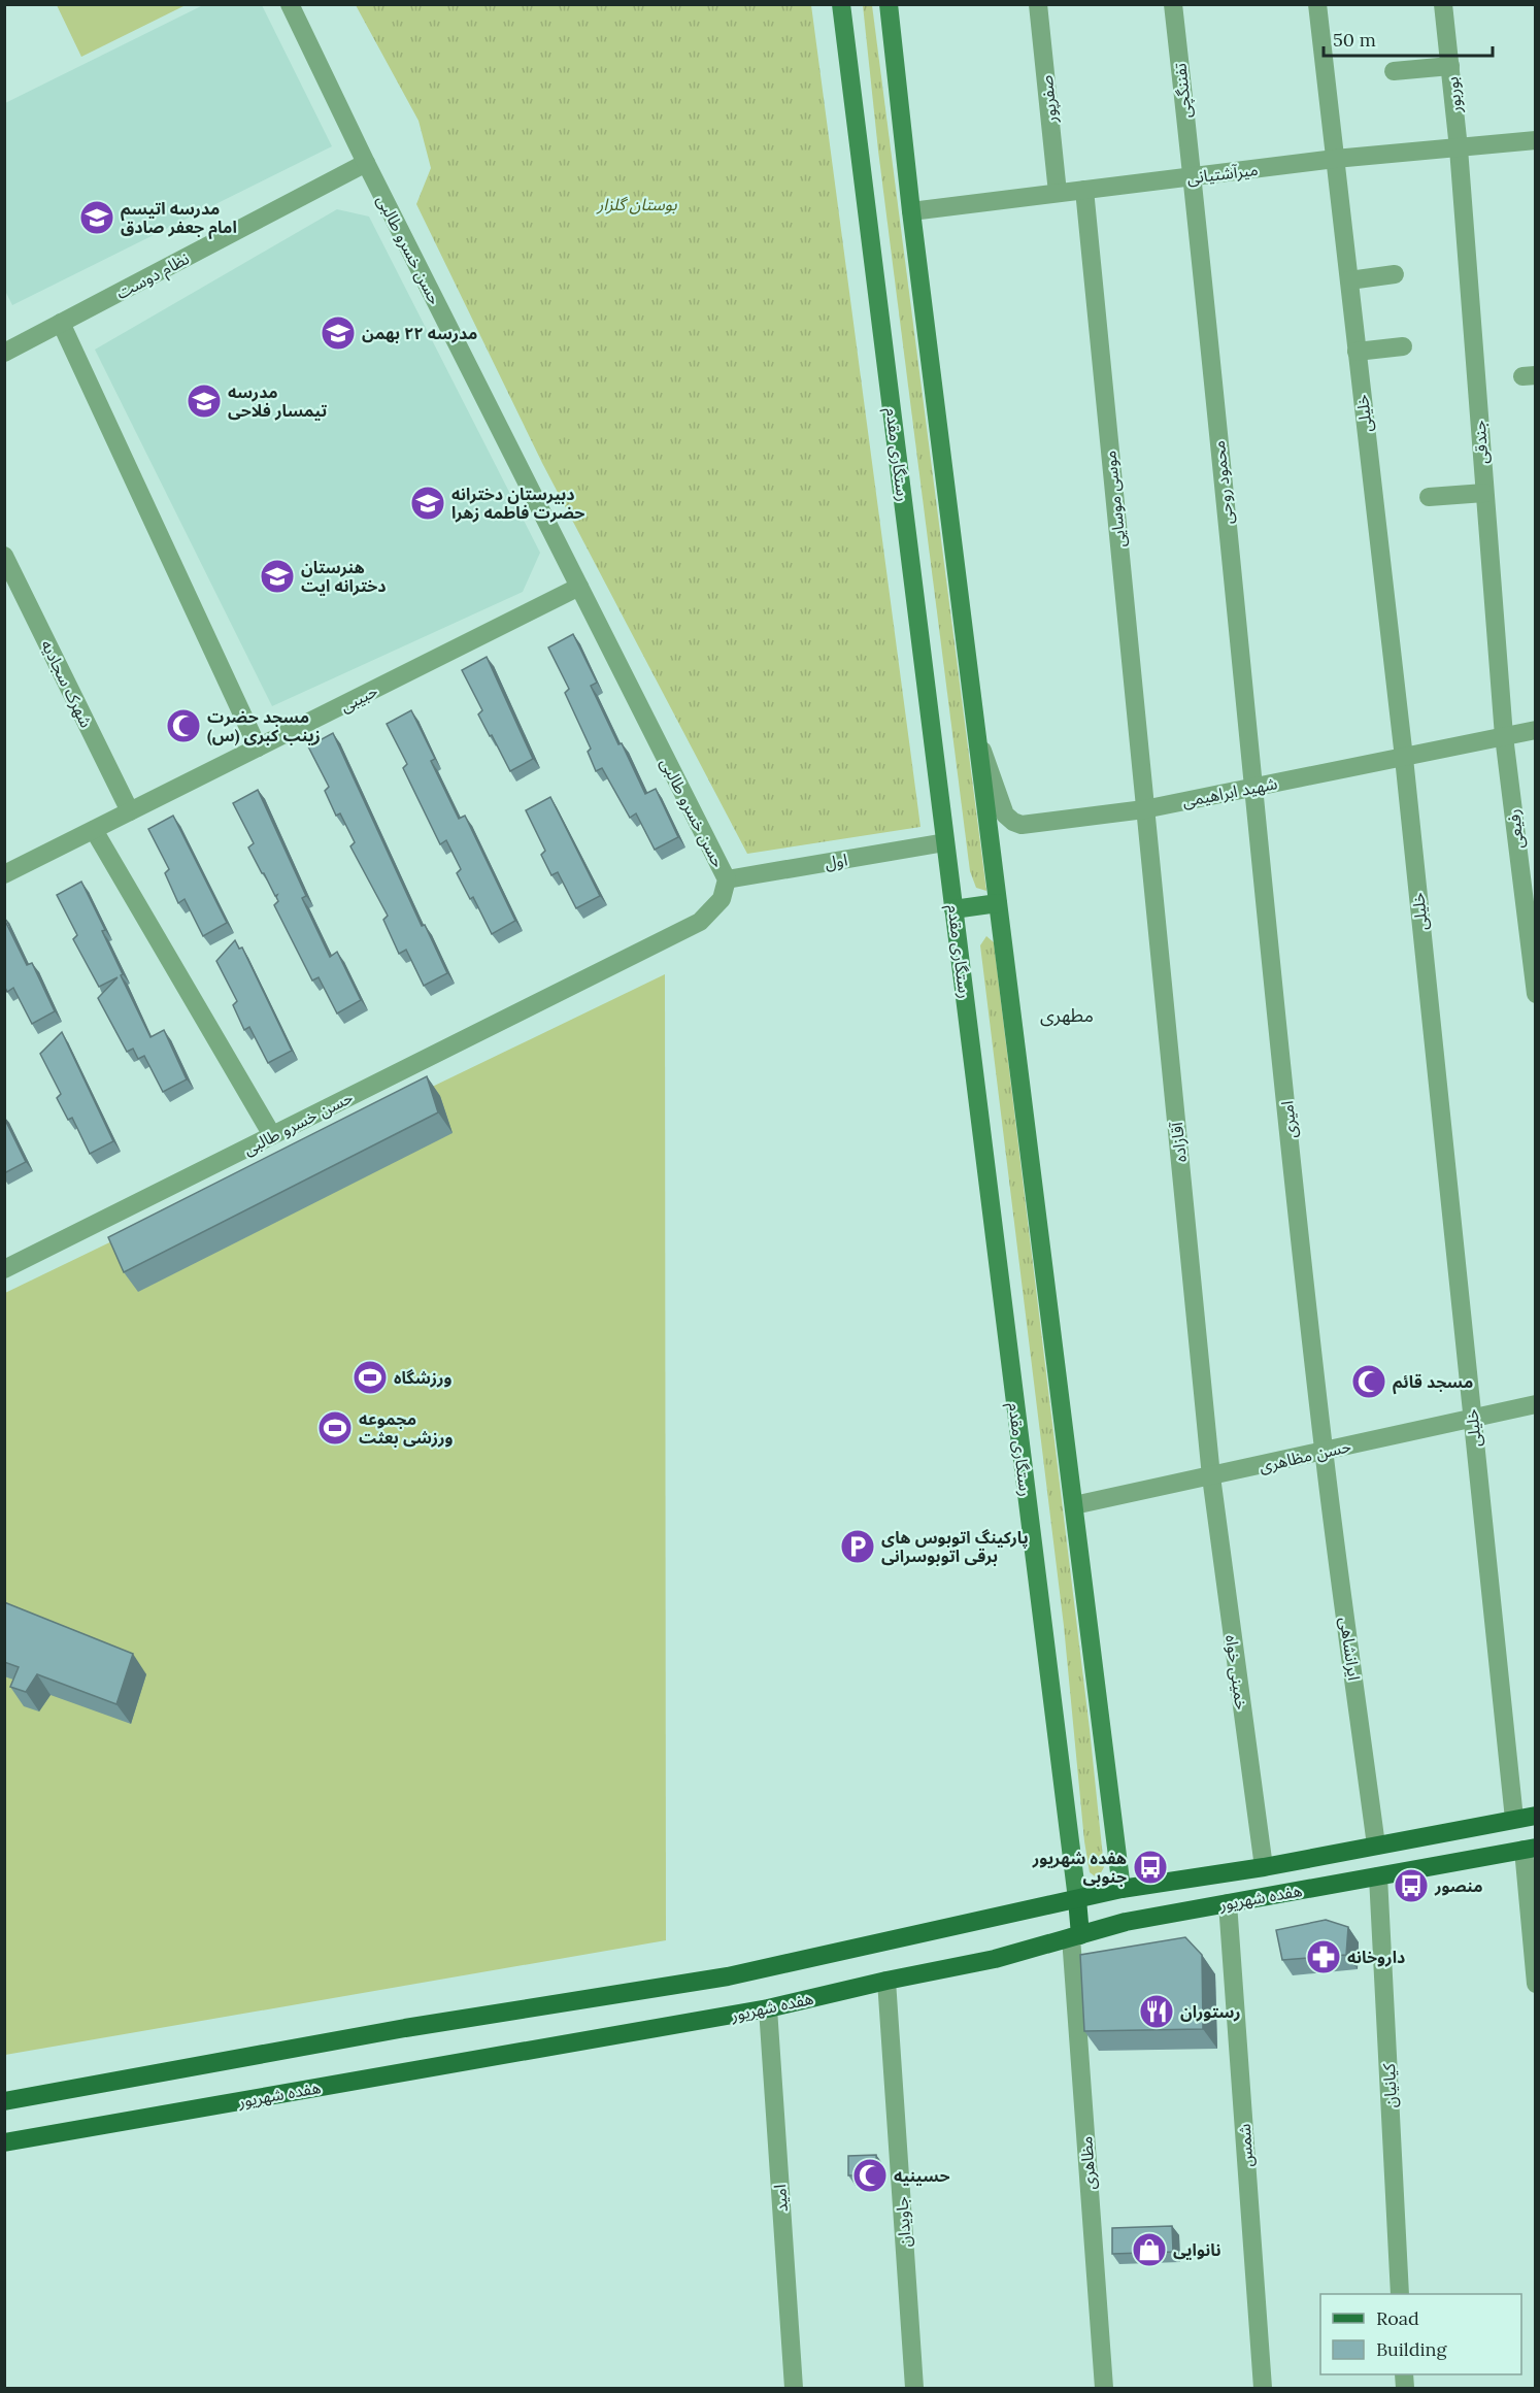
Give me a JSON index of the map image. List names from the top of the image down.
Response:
{
  "streets": {
    "main road": ["رستگاری مقدم", "هفده شهریور"],
    "street": [
      "تفننگچی",
      "بوربور",
      "صفرپور",
      "میرآشتیانی",
      "حسن خسرو طالبی",
      "نظام دوست",
      "خلیلی",
      "جندقی",
      "محمود روحی",
      "موسی موسایی",
      "شهرک سجادیه",
      "حبیبی",
      "شهید ابراهیمی",
      "رفیعی",
      "اول",
      "امیری",
      "آقازاده",
      "حسن مظاهری",
      "ایرانشاهی",
      "خمینی خواه",
      "کیانیان",
      "شمس",
      "مظاهری",
      "امید",
      "جاویدان"
    ]
  },
  "crossings": [
    ["تفننگچی", "میرآشتیانی"],
    ["تفننگچی", "محمود روحی"],
    ["بوربور", "میرآشتیانی"],
    ["بوربور", "جندقی"],
    ["صفرپور", "میرآشتیانی"],
    ["میرآشتیانی", "خلیلی"],
    ["میرآشتیانی", "جندقی"],
    ["میرآشتیانی", "محمود روحی"],
    ["میرآشتیانی", "موسی موسایی"],
    ["حسن خسرو طالبی", "نظام دوست"],
    ["حسن خسرو طالبی", "حبیبی"],
    ["حسن خسرو طالبی", "اول"],
    ["خلیلی", "شهید ابراهیمی"],
    ["خلیلی", "حسن مظاهری"],
    ["خلیلی", "هفده شهریور"],
    ["جندقی", "شهید ابراهیمی"],
    ["جندقی", "رفیعی"],
    ["رستگاری مقدم", "اول"],
    ["رستگاری مقدم", "هفده شهریور"],
    ["محمود روحی", "شهید ابراهیمی"],
    ["محمود روحی", "امیری"],
    ["موسی موسایی", "شهید ابراهیمی"],
    ["موسی موسایی", "آقازاده"],
    ["شهرک سجادیه", "حبیبی"],
    ["شهید ابراهیمی", "رفیعی"],
    ["شهید ابراهیمی", "امیری"],
    ["شهید ابراهیمی", "آقازاده"],
    ["امیری", "حسن مظاهری"],
    ["امیری", "ایرانشاهی"],
    ["آقازاده", "حسن مظاهری"],
    ["آقازاده", "خمینی خواه"],
    ["حسن مظاهری", "ایرانشاهی"],
    ["حسن مظاهری", "خمینی خواه"],
    ["ایرانشاهی", "هفده شهریور"],
    ["خمینی خواه", "هفده شهریور"],
    ["هفده شهریور", "کیانیان"],
    ["هفده شهریور", "شمس"],
    ["هفده شهریور", "مظاهری"],
    ["هفده شهریور", "امید"],
    ["هفده شهریور", "جاویدان"]
  ],
  "districts": ["مطهری"],
  "parks": ["بوستان گلزار"],
  "places": {
    "school or university": [
      "مدرسه اتیسم امام جعفر صادق",
      "مدرسه ۲۲ بهمن",
      "مدرسه تیمسار فلاحی",
      "دبیرستان دخترانه حضرت فاطمه زهرا",
      "هنرستان دخترانه ایت"
    ],
    "mosque": ["مسجد حضرت زینب کبری (س)", "مسجد قائم", "حسینیه"],
    "sports": ["ورزشگاه", "مجموعه ورزشی بعثت"],
    "parking": ["پارکینگ اتوبوس های برقی اتوبوسرانی"],
    "bus stop": ["هفده شهریور جنوبی", "منصور"],
    "pharmacy": ["داروخانه"],
    "restaurant": ["رستوران"],
    "shop": ["نانوایی"]
  },
  "legend": ["Road", "Building"],
  "scale_bar": "50 m"
}
